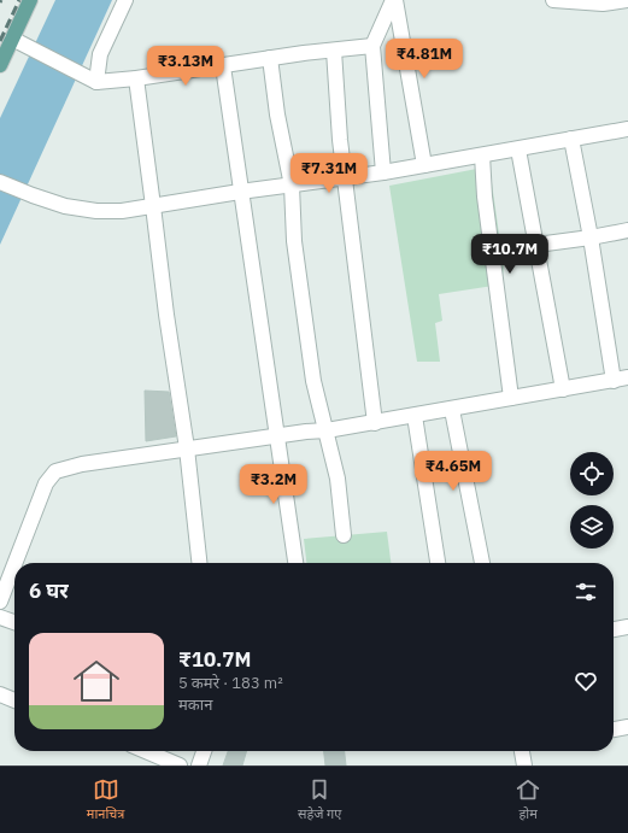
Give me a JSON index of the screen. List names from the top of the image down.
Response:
{
  "page": {
    "price": [
      "₹4.81M",
      "₹3.13M",
      "₹7.31M",
      "₹10.7M",
      "₹4.65M",
      "₹3.2M"
    ],
    "heading": "6 घर",
    "list": [
      {
        "name": "₹10.7M",
        "note": "5 कमरे · 183 m² · मकान"
      }
    ],
    "tabs": ["मानचित्र", "सहेजे गए", "होम"]
  }
}
